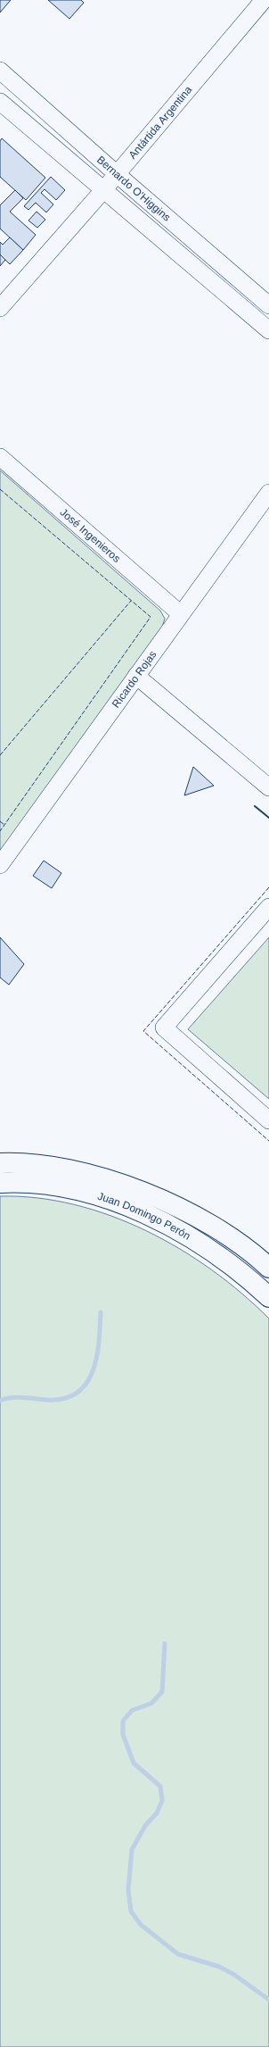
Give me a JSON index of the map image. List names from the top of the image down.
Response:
{
  "streets": {
    "main road": ["Juan Domingo Perón"],
    "street": [
      "Antártida Argentina",
      "Bernardo O'Higgins",
      "José Ingenieros",
      "Ricardo Rojas"
    ]
  },
  "crossings": [
    ["Antártida Argentina", "Bernardo O'Higgins"],
    ["José Ingenieros", "Ricardo Rojas"]
  ]
}
